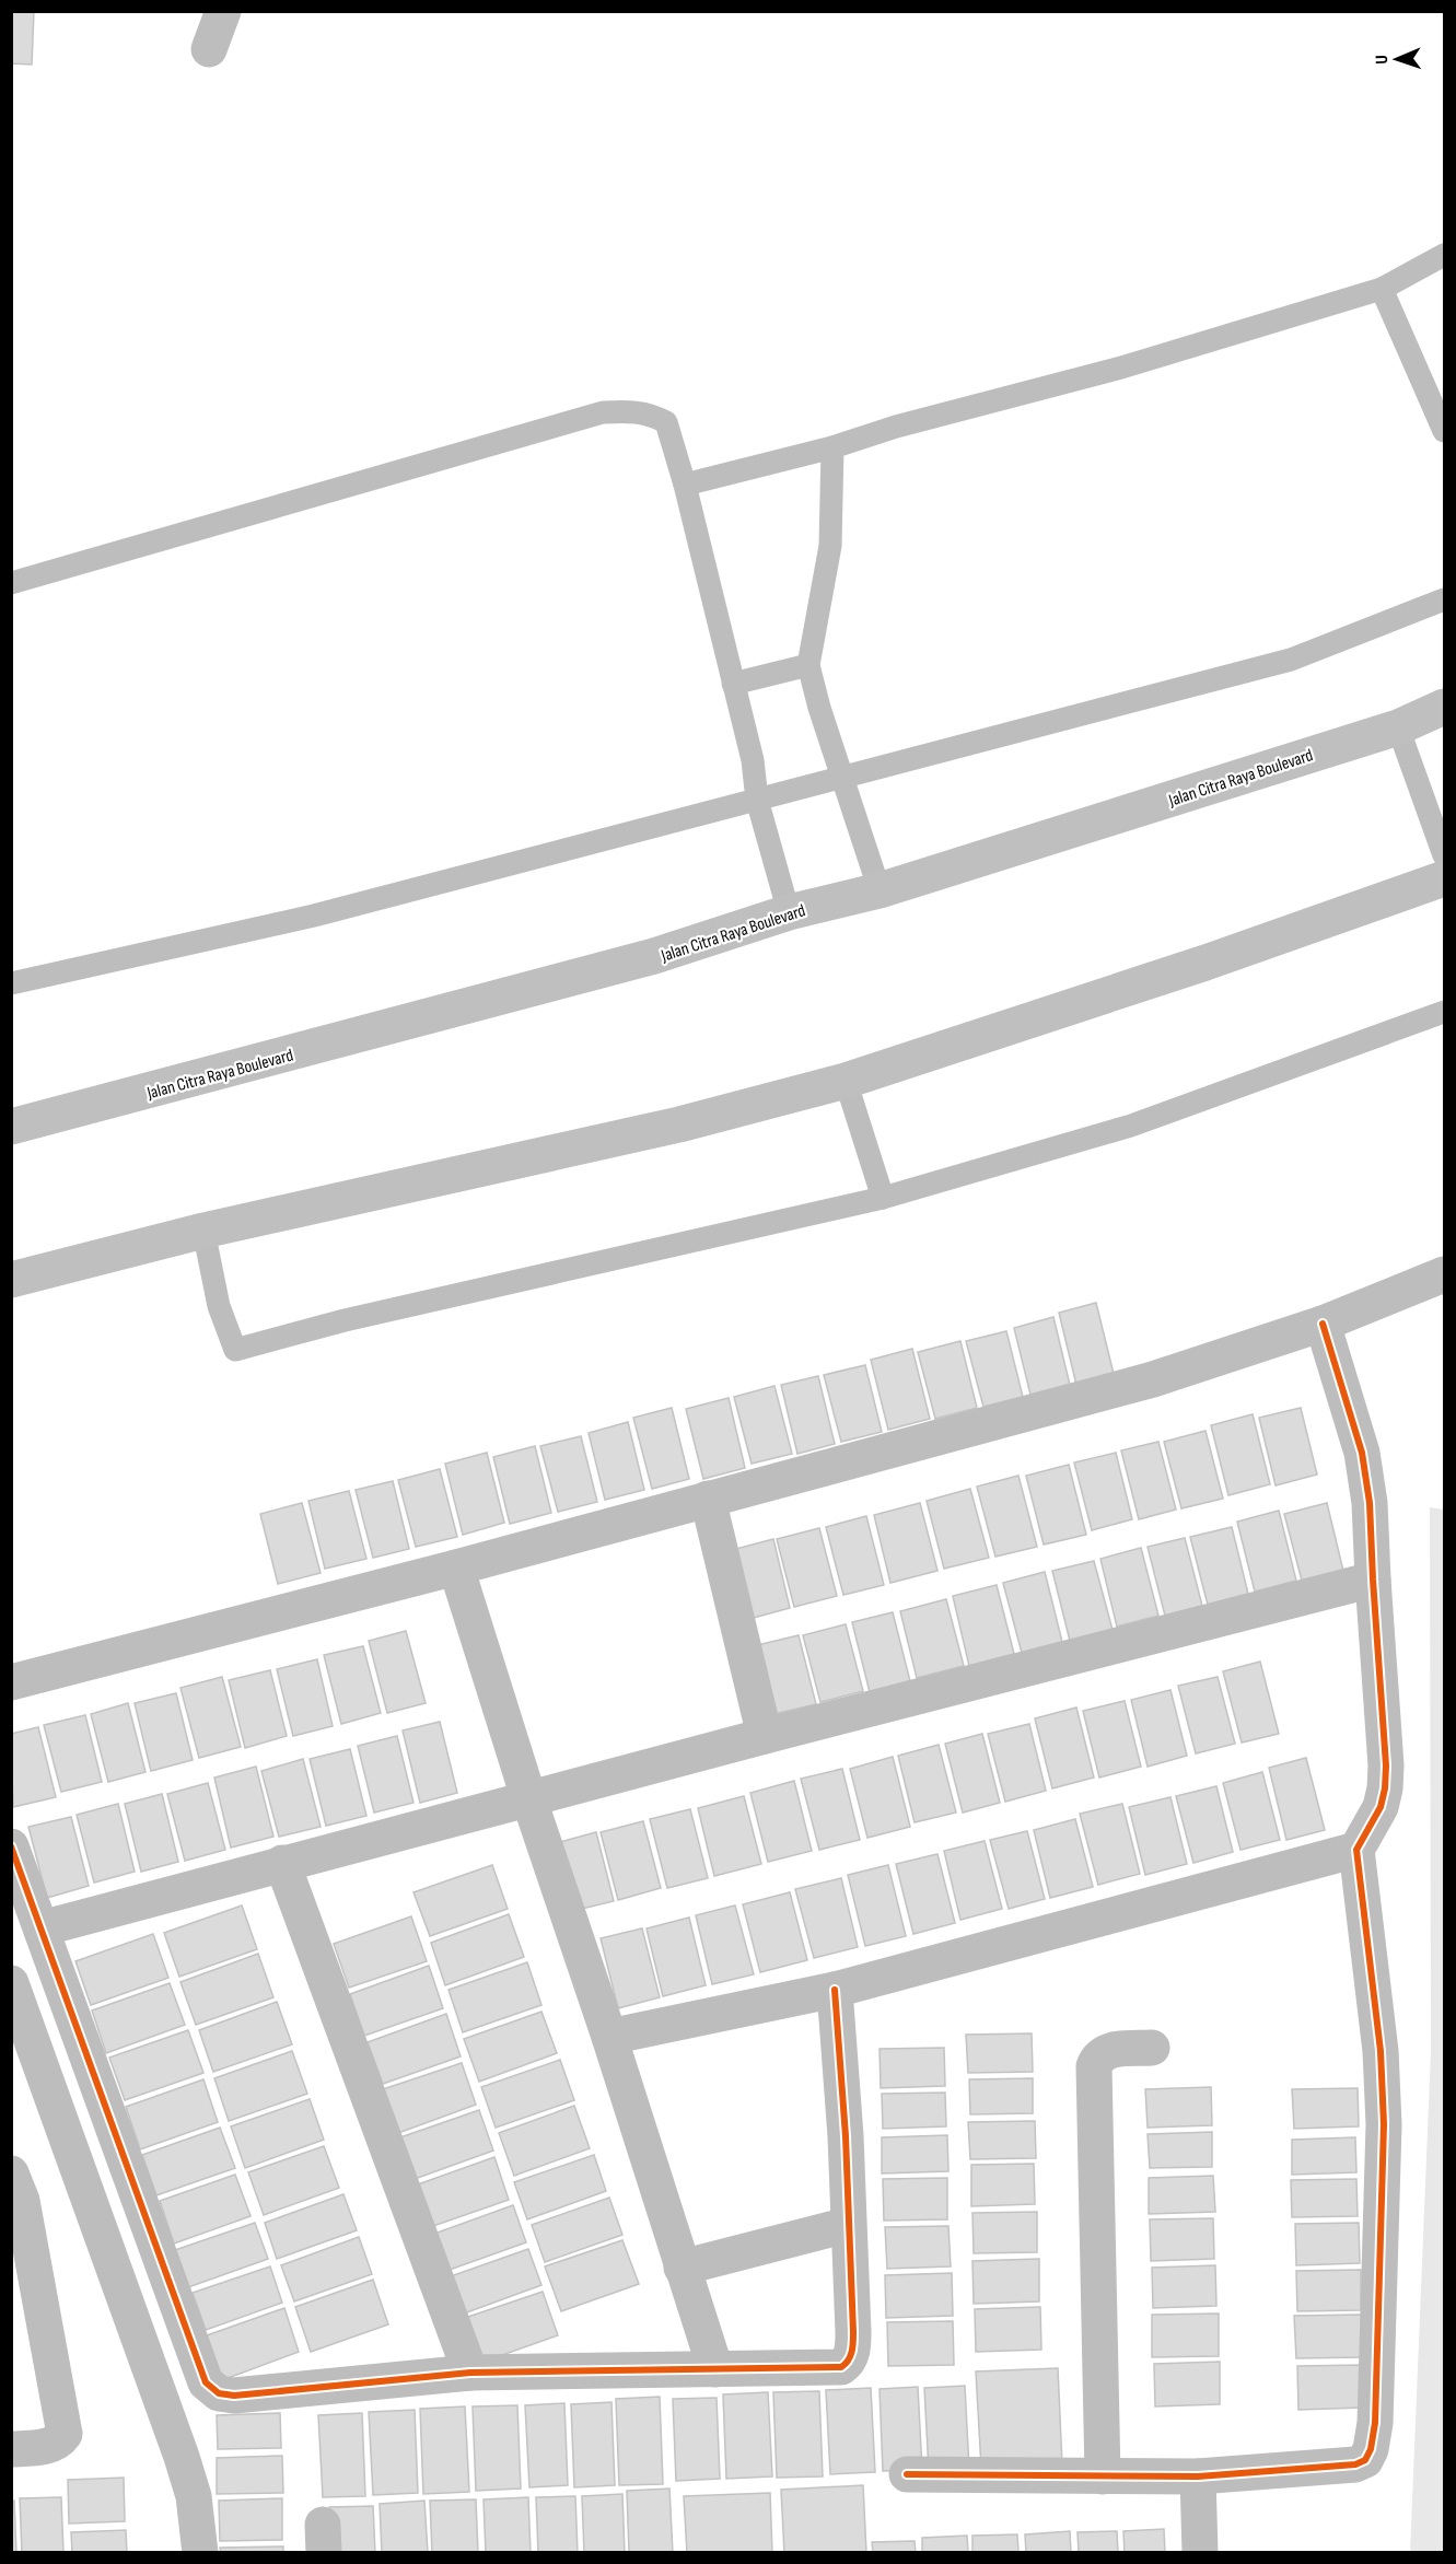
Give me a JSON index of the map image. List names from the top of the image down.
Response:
{
  "streets": {
    "main road": ["Jalan Citra Raya Boulevard"]
  },
  "north": "left"
}
